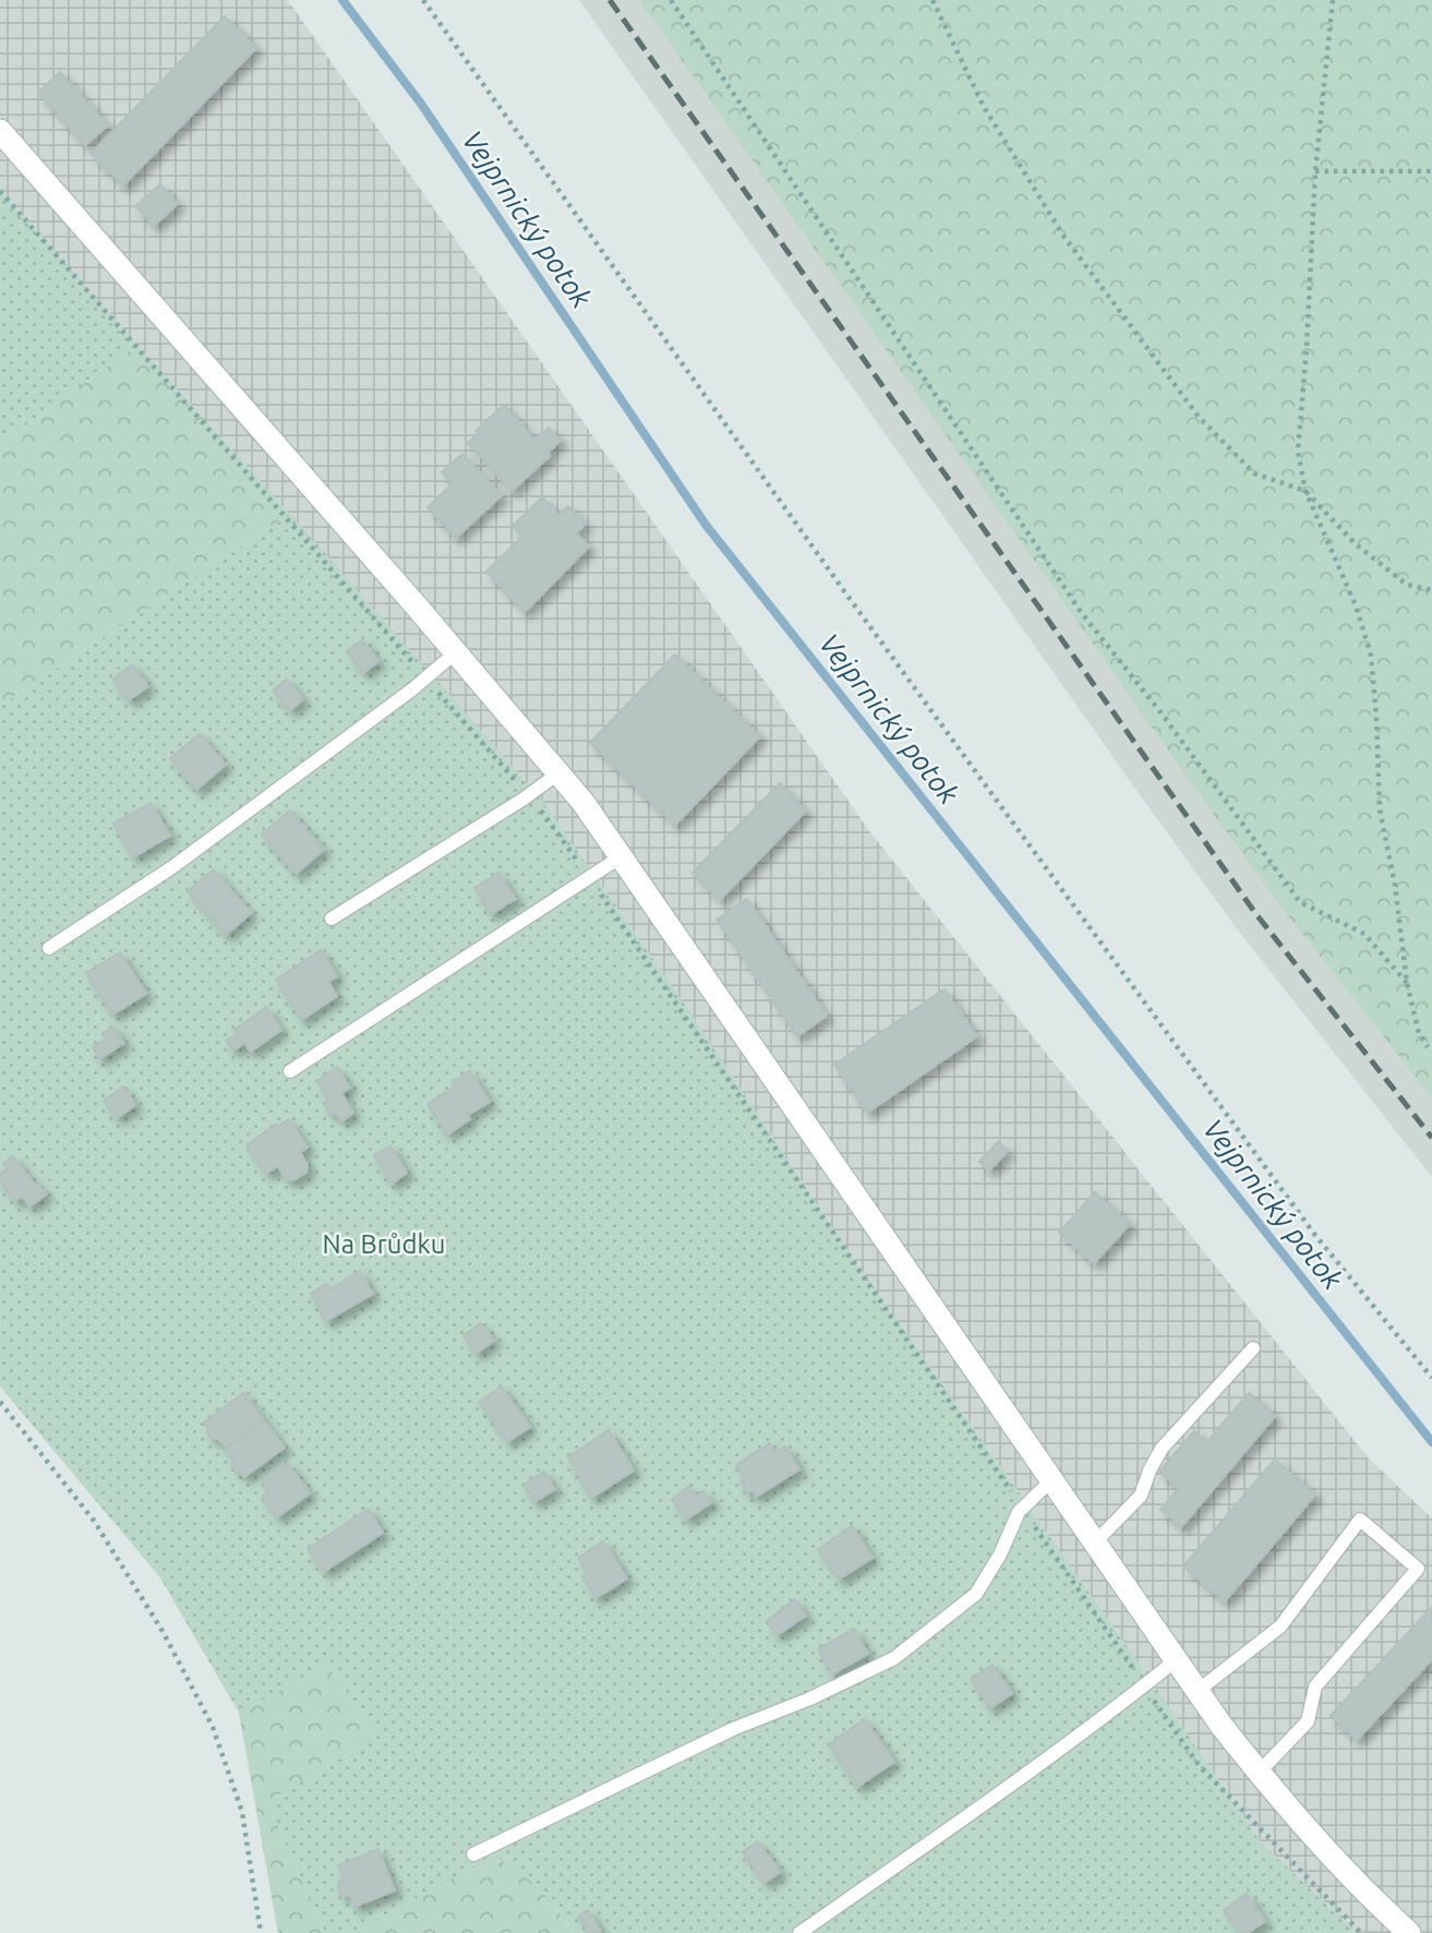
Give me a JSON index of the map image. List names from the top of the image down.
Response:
{
  "water": ["Vejprnický potok"],
  "parks": ["Na Brůdku"]
}
